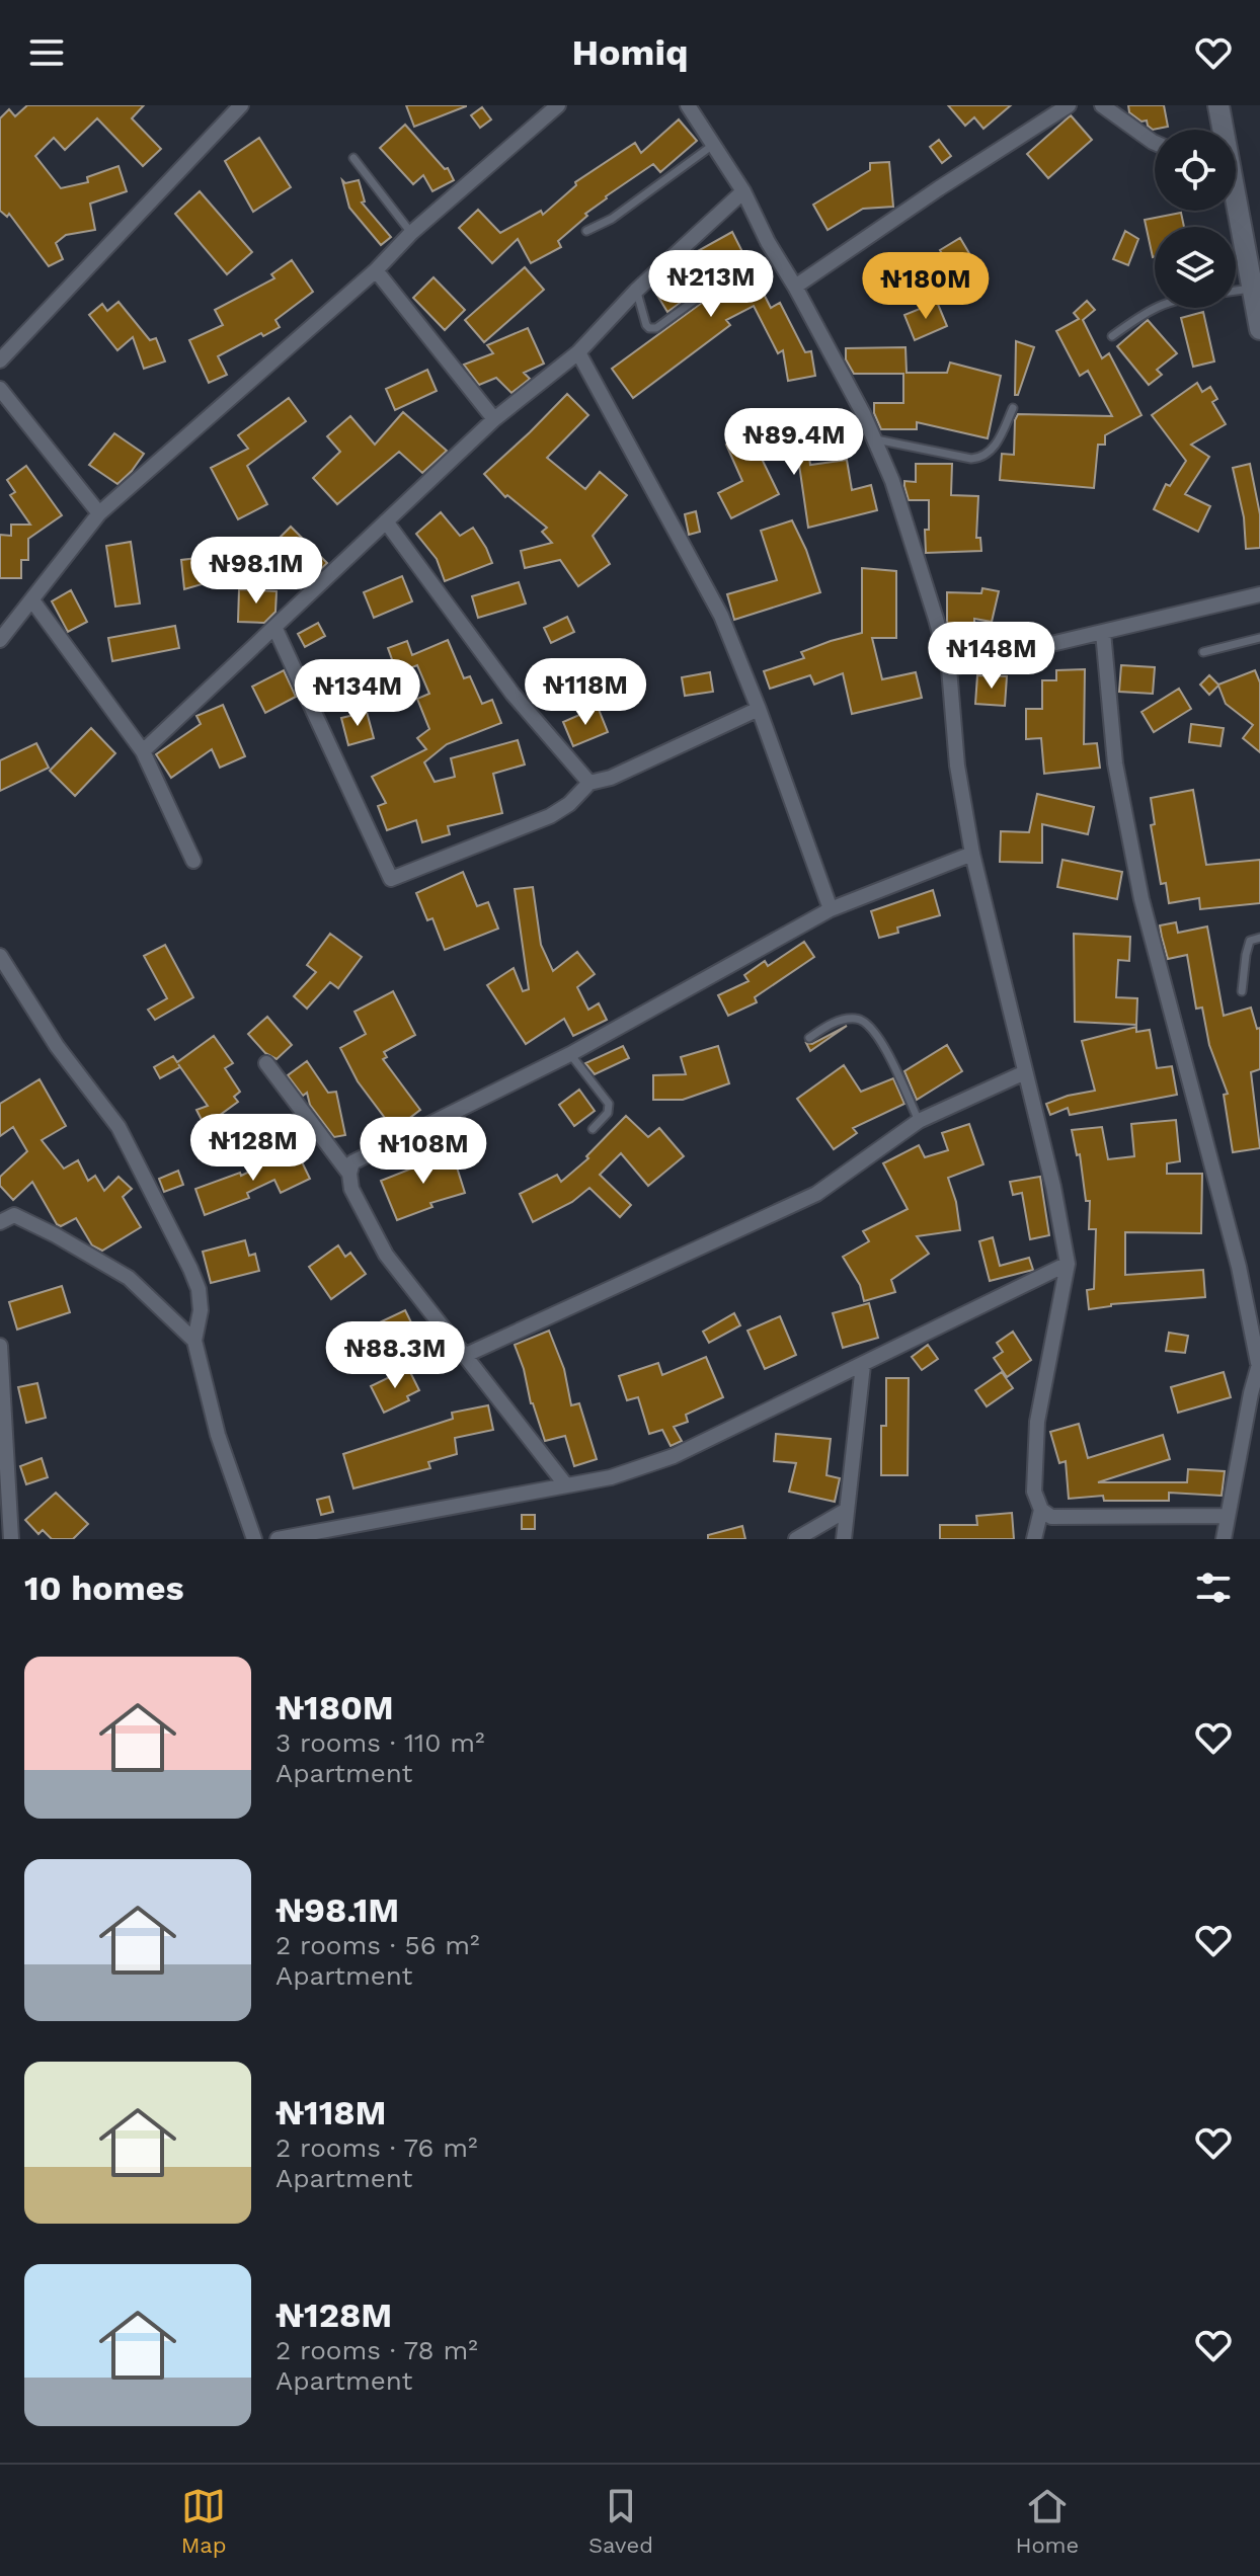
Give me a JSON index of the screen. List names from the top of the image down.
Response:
{
  "page": {
    "header": "Homiq",
    "price": [
      "₦213M",
      "₦180M",
      "₦89.4M",
      "₦98.1M",
      "₦148M",
      "₦118M",
      "₦134M",
      "₦128M",
      "₦108M",
      "₦88.3M"
    ],
    "heading": "10 homes",
    "list": [
      {
        "name": "₦180M",
        "note": "3 rooms · 110 m² · Apartment"
      },
      {
        "name": "₦98.1M",
        "note": "2 rooms · 56 m² · Apartment"
      },
      {
        "name": "₦118M",
        "note": "2 rooms · 76 m² · Apartment"
      },
      {
        "name": "₦128M",
        "note": "2 rooms · 78 m² · Apartment"
      }
    ],
    "tabs": ["Map", "Saved", "Home"]
  }
}
